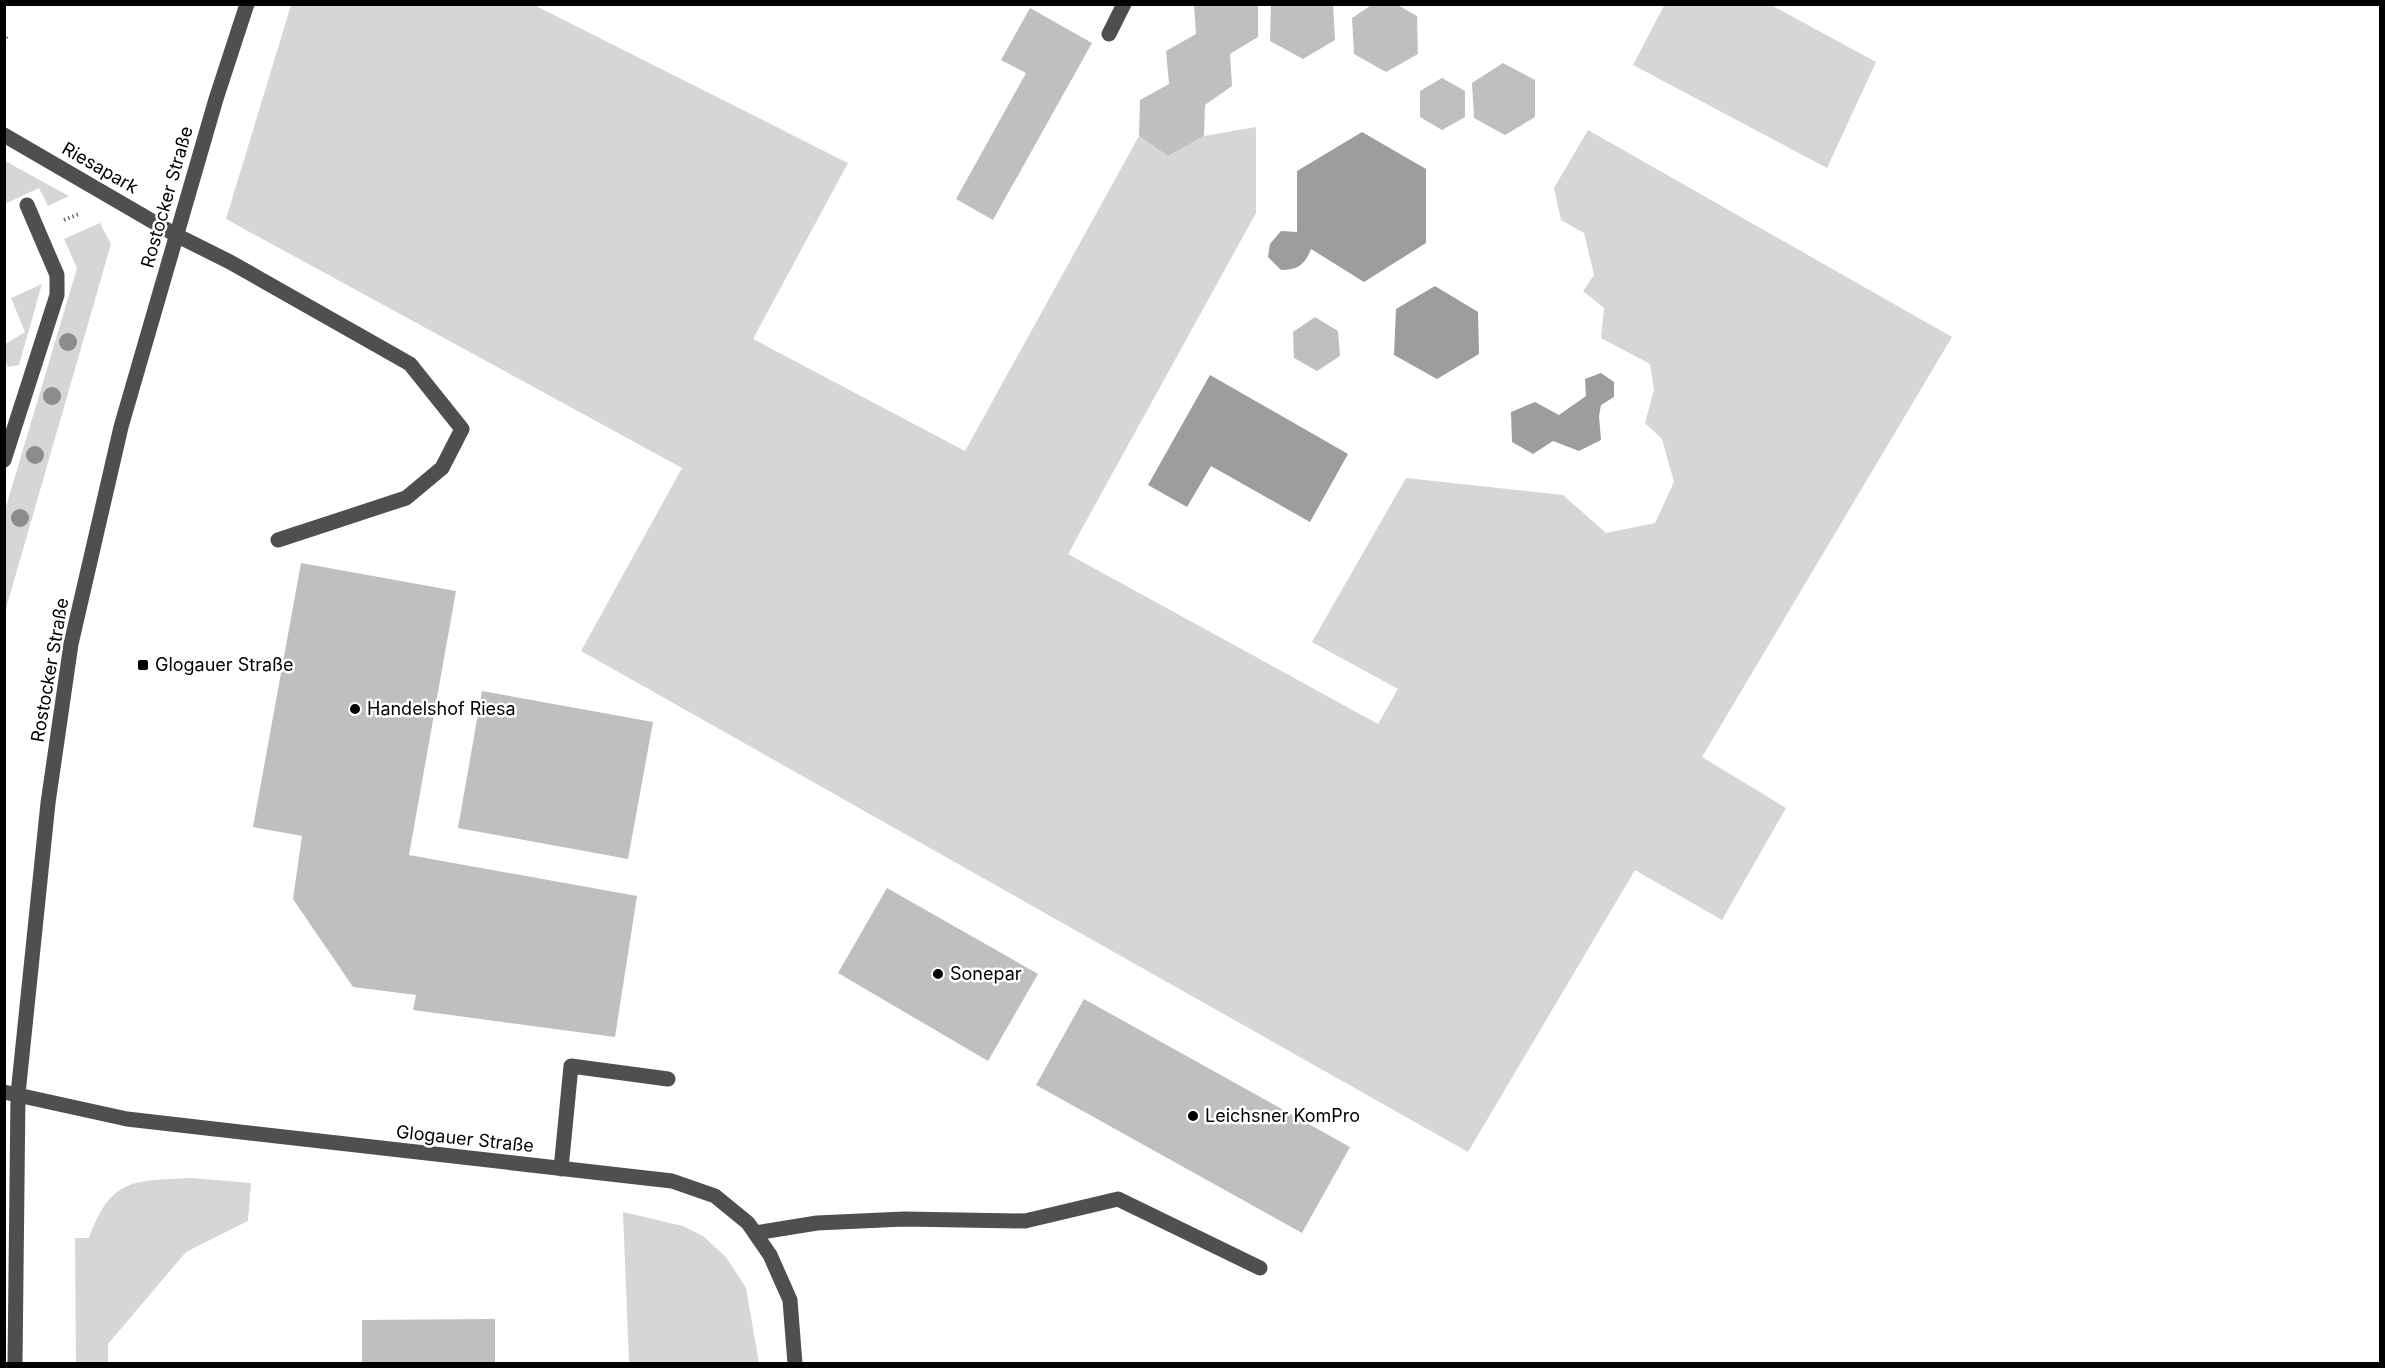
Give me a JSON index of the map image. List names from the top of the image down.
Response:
{
  "streets": {
    "street": ["Riesapark", "Rostocker Straße", "Glogauer Straße"]
  },
  "crossings": [
    ["Riesapark", "Rostocker Straße"],
    ["Rostocker Straße", "Glogauer Straße"]
  ],
  "places": {
    "transit": ["Glogauer Straße"],
    "other": ["Handelshof Riesa", "Sonepar", "Leichsner KomPro"]
  }
}
